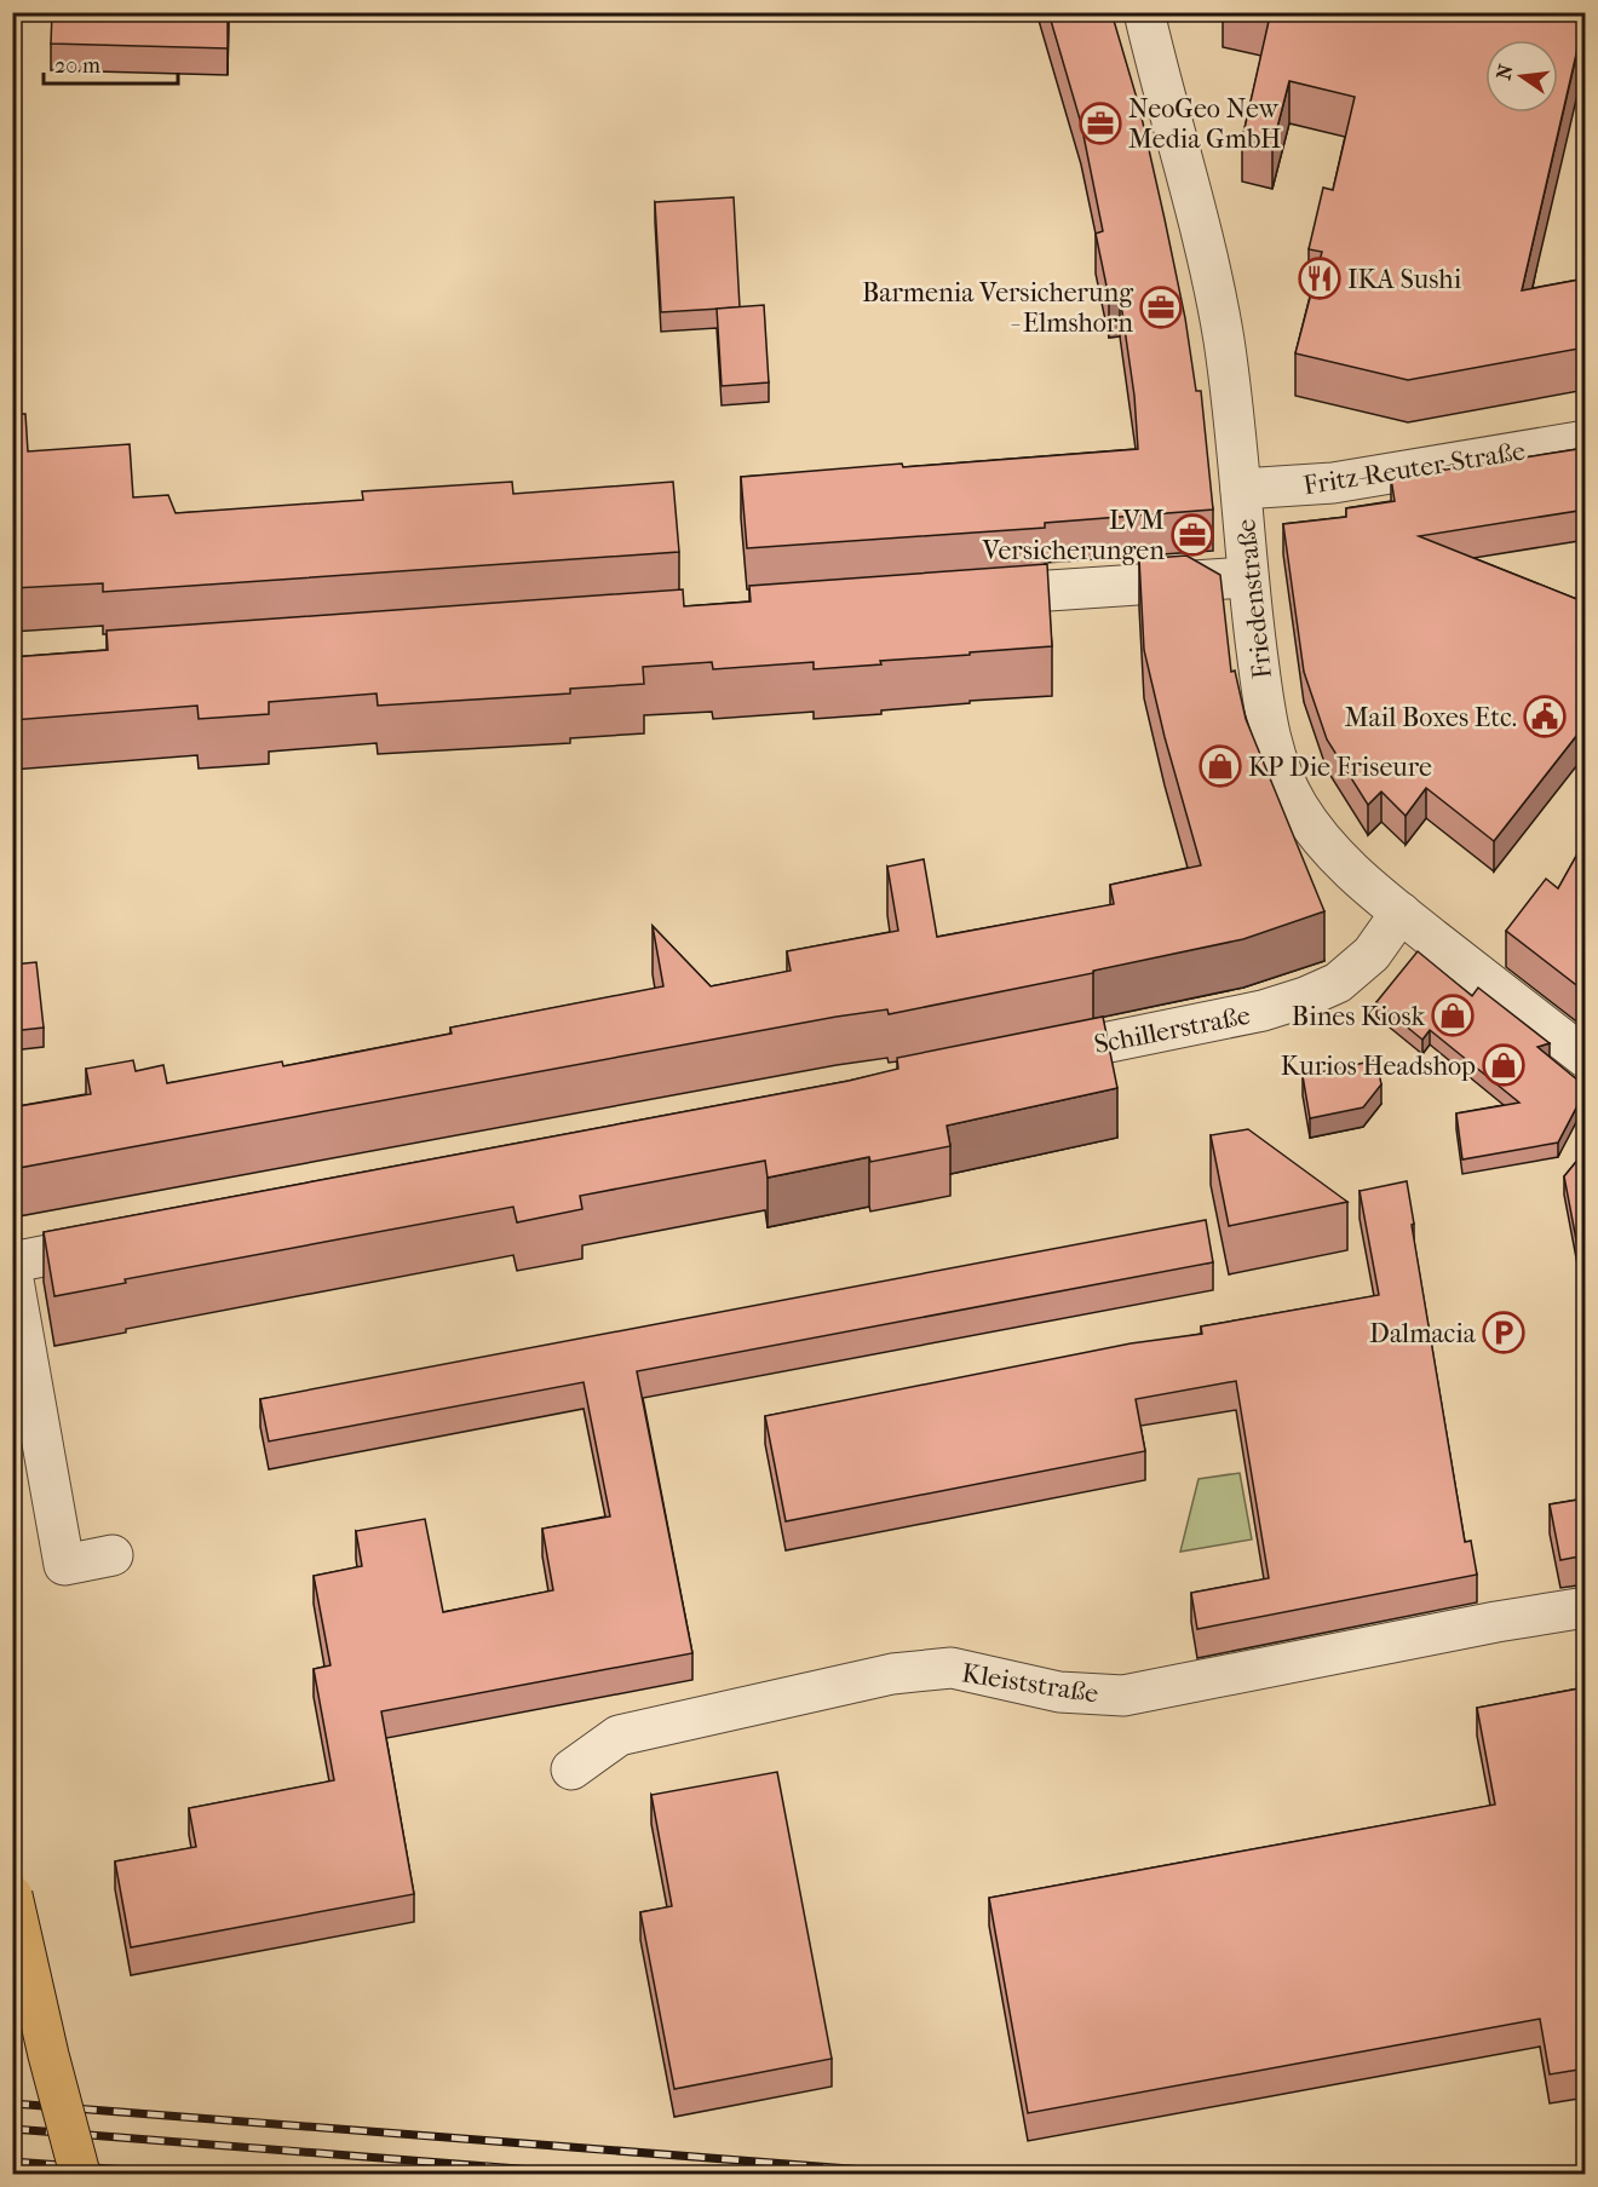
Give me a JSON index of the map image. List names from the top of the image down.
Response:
{
  "streets": {
    "street": [
      "Fritz-Reuter-Straße",
      "Friedenstraße",
      "Schillerstraße",
      "Kleiststraße"
    ]
  },
  "crossings": [
    ["Fritz-Reuter-Straße", "Friedenstraße"],
    ["Friedenstraße", "Schillerstraße"]
  ],
  "places": {
    "office": ["NeoGeo New Media GmbH", "Barmenia Versicherung - Elmshorn", "LVM Versicherungen"],
    "restaurant": ["IKA Sushi"],
    "public building": ["Mail Boxes Etc."],
    "shop": ["KP Die Friseure", "Bines Kiosk", "Kurios Headshop"],
    "parking": ["Dalmacia"]
  },
  "scale_bar": "20 m",
  "north": "left"
}
